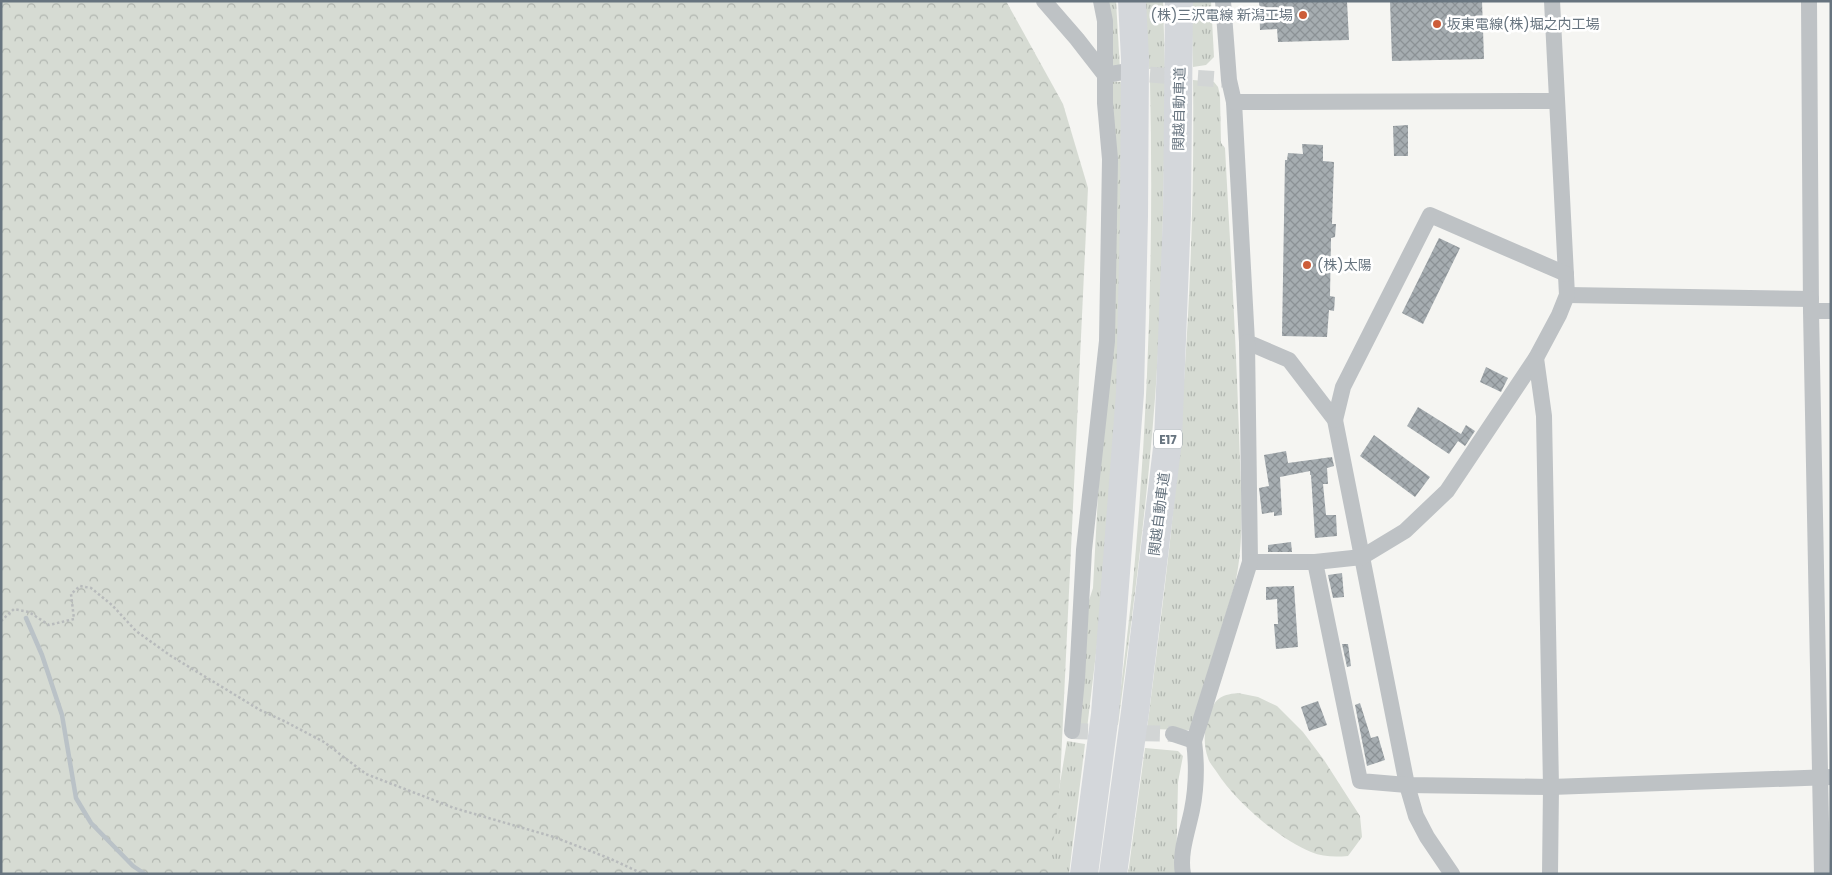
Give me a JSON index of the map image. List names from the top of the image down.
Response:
{
  "streets": {
    "highway": ["関越自動車道", "E17"]
  },
  "places": ["(株)三沢電線 新潟工場", "坂東電線(株)堀之内工場", "(株)太陽"]
}
